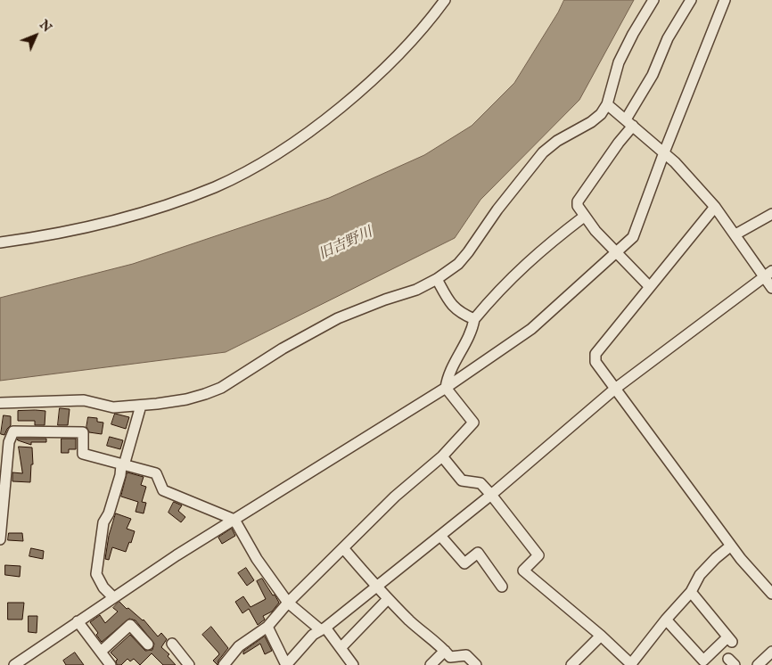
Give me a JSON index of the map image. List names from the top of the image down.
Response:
{
  "water": ["旧吉野川"],
  "north": "top right"
}
